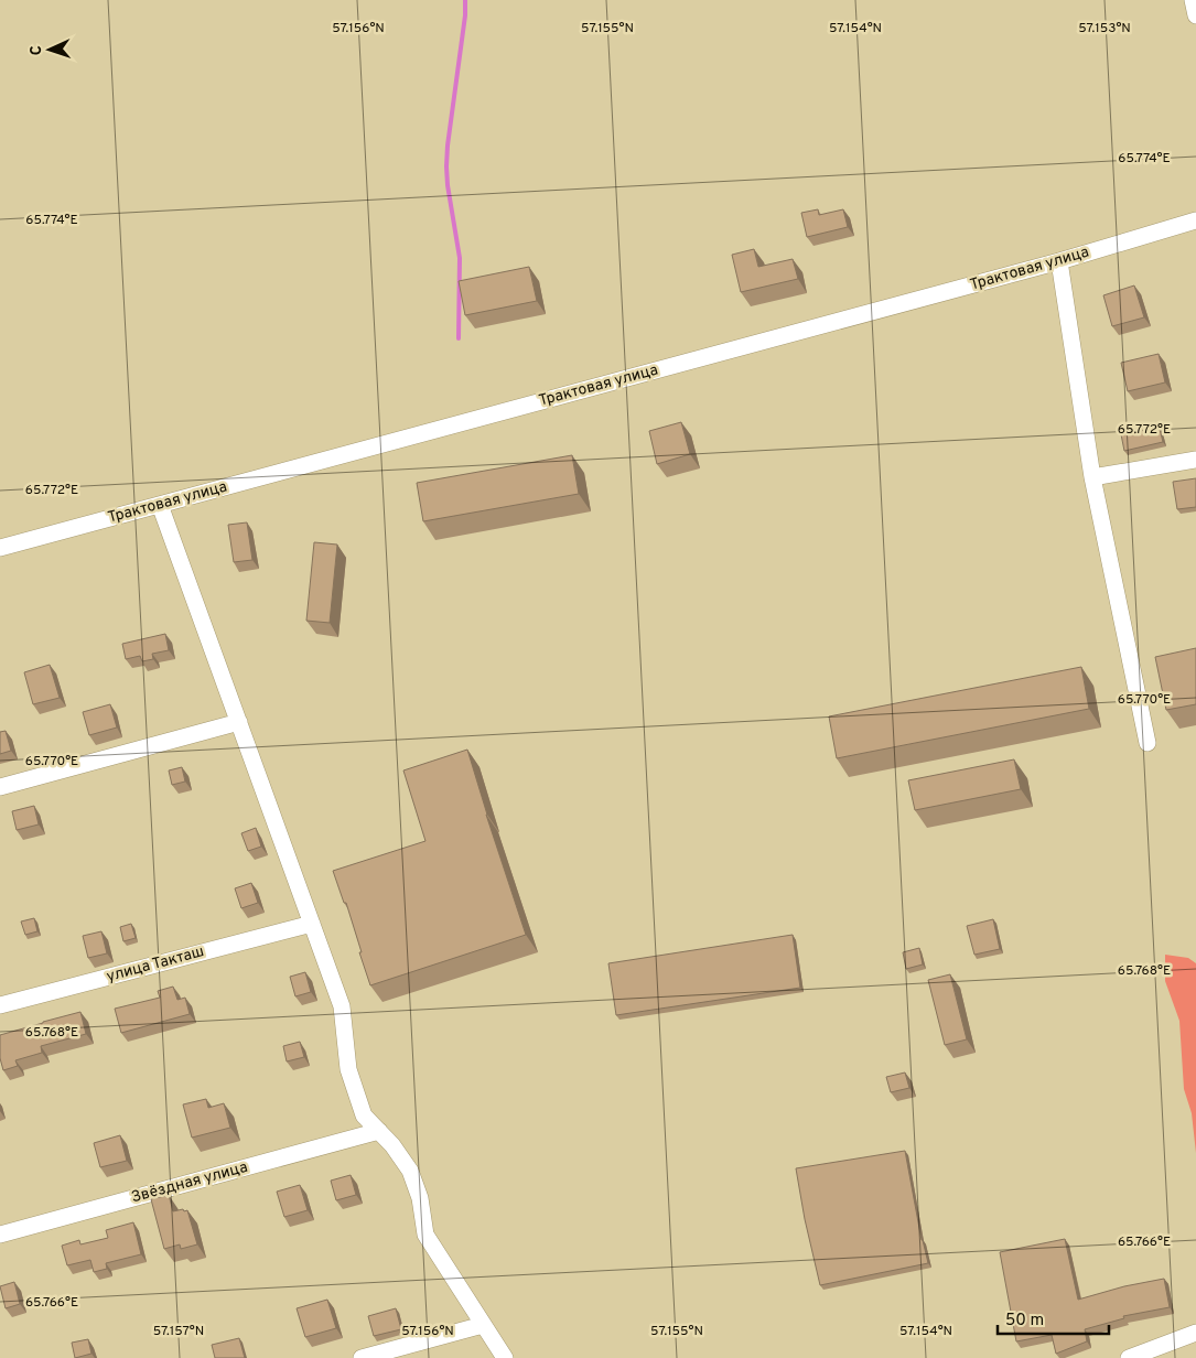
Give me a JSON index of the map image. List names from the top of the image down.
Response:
{
  "streets": {
    "street": ["Трактовая улица", "улица Такташ", "Звёздная улица"]
  },
  "scale_bar": "50 m",
  "north": "left",
  "coordinates": [
    "57.156°N",
    "57.155°N",
    "57.154°N",
    "57.153°N",
    "65.774°E",
    "65.772°E",
    "65.770°E",
    "65.768°E",
    "65.766°E",
    "57.157°N"
  ]
}
